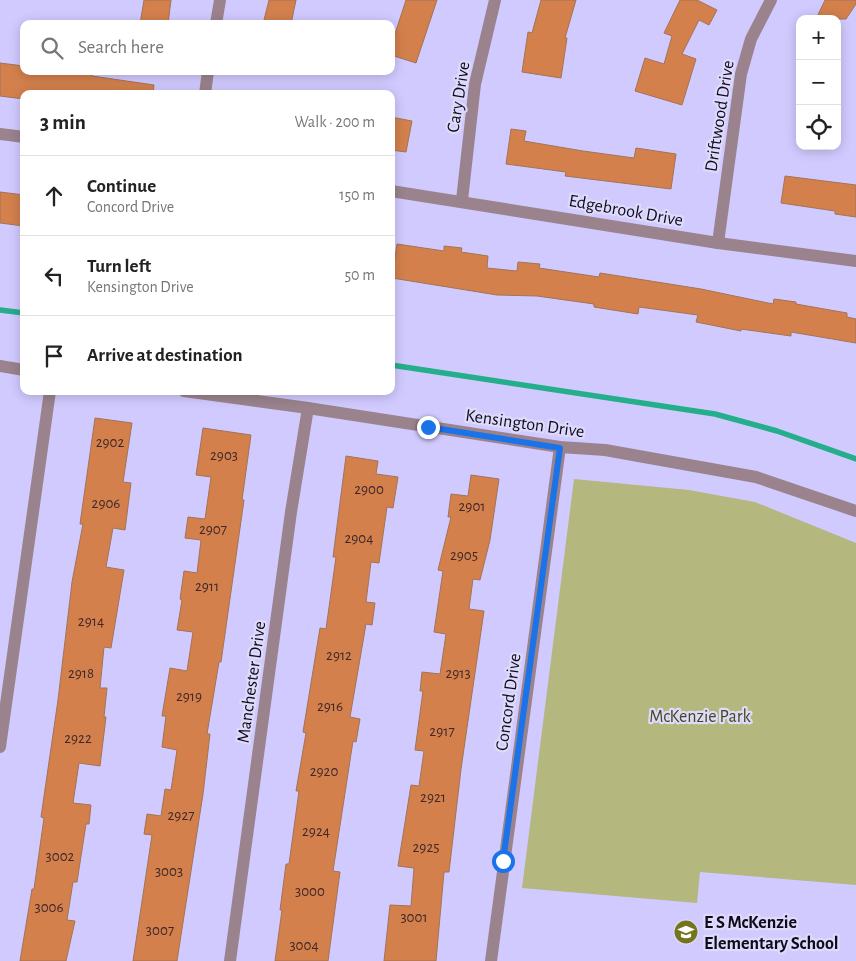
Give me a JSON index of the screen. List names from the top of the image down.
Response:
{
  "streets": {
    "street": [
      "Cary Drive",
      "Driftwood Drive",
      "Edgebrook Drive",
      "Kensington Drive",
      "Manchester Drive",
      "Concord Drive"
    ]
  },
  "crossings": [
    ["Cary Drive", "Edgebrook Drive"],
    ["Driftwood Drive", "Edgebrook Drive"],
    ["Kensington Drive", "Manchester Drive"],
    ["Kensington Drive", "Concord Drive"]
  ],
  "parks": ["McKenzie Park"],
  "places": {
    "school or university": ["E S McKenzie Elementary School"]
  },
  "house_numbers": [
    "2902",
    "2903",
    "2900",
    "2906",
    "2901",
    "2907",
    "2904",
    "2905",
    "2911",
    "2914",
    "2912",
    "2918",
    "2913",
    "2919",
    "2916",
    "2917",
    "2922",
    "2920",
    "2921",
    "2927",
    "2924",
    "2925",
    "3002",
    "3003",
    "3000",
    "3006",
    "3001",
    "3007",
    "3004"
  ],
  "page": {
    "map_buttons": ["+", "−"],
    "search": "Search here",
    "heading": ["3 min", "Walk · 200 m"],
    "list": [
      ["Continue", "Concord Drive", "150 m"],
      ["Turn left", "Kensington Drive", "50 m"],
      "Arrive at destination"
    ]
  }
}
